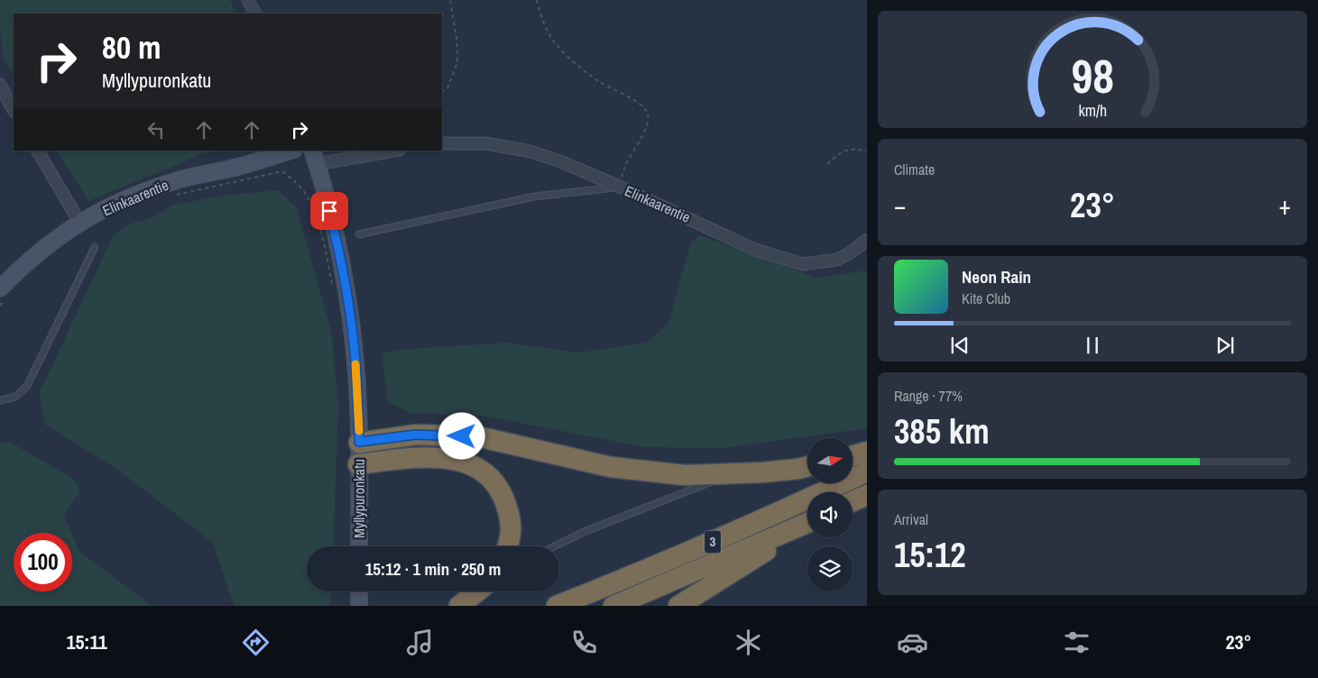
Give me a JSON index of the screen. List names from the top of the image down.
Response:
{
  "streets": {
    "highway": ["3"],
    "street": ["Elinkaarentie", "Myllypuronkatu"]
  },
  "north": "right",
  "page": {
    "turn": ["80 m", "Myllypuronkatu"],
    "tile": [
      "Climate",
      ["Range · 77%", "385 km"],
      ["Arrival", "15:12"]
    ],
    "heat": ["−", "23°", "+"],
    "song": ["Neon Rain", "Kite Club"],
    "limit": "100",
    "trip": "15:12 · 1 min · 250 m",
    "tabs": ["15:11", "23°"],
    "gauge": ["98", "km/h"]
  }
}
